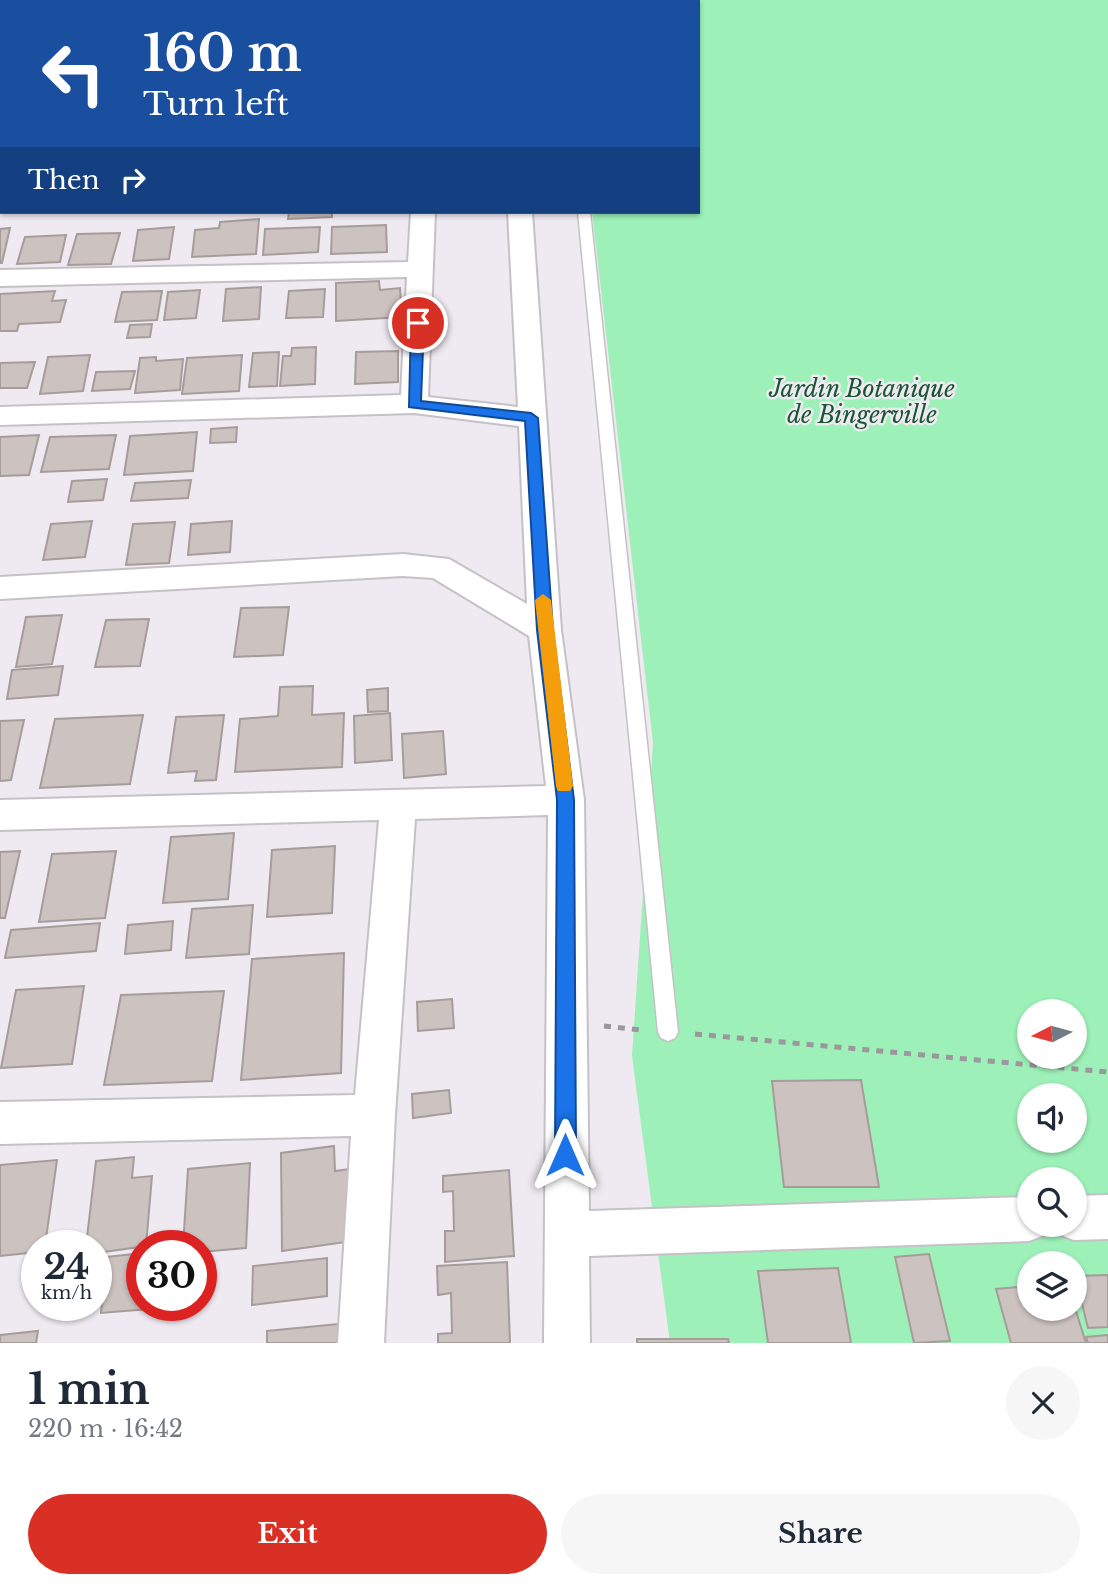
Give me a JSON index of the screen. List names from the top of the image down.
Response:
{
  "parks": ["Jardin Botanique de Bingerville"],
  "north": "left",
  "page": {
    "turn": ["160 m", "Turn left"],
    "then": "Then",
    "speed": "24 km/h",
    "limit": "30",
    "heading": ["1 min", "220 m · 16:42"],
    "buttons": ["Exit", "Share"]
  }
}
